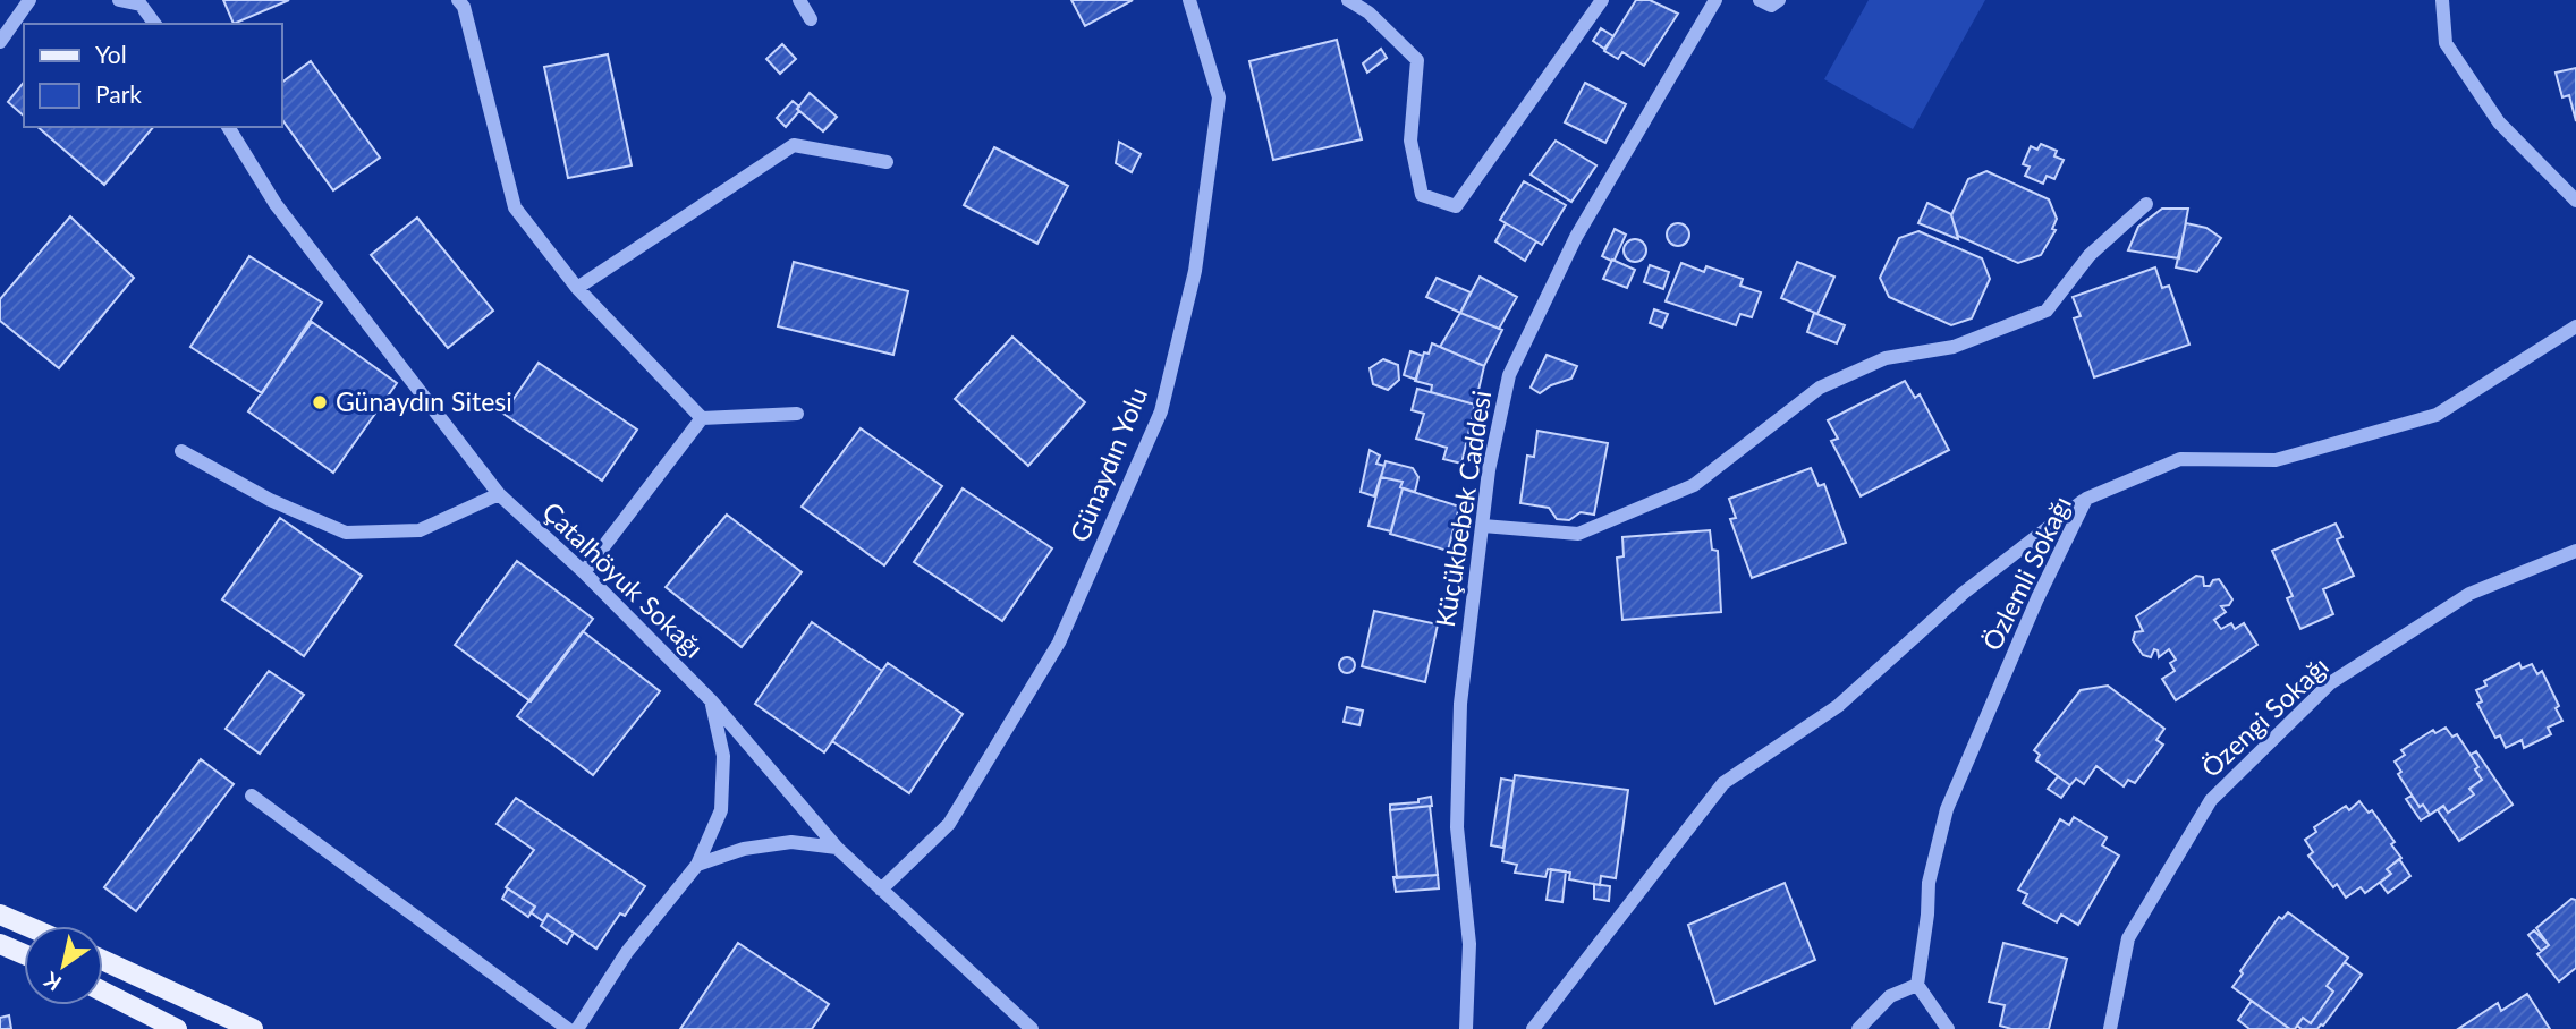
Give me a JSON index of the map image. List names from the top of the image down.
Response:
{
  "streets": {
    "street": [
      "Günaydın Yolu",
      "Küçükbebek Caddesi",
      "Özlemli Sokağı",
      "Çatalhöyuk Sokağı",
      "Özengi Sokağı"
    ]
  },
  "crossings": [
    ["Günaydın Yolu", "Çatalhöyuk Sokağı"]
  ],
  "places": ["Günaydın Sitesi"],
  "legend": ["Yol", "Park"],
  "north": "bottom left"
}
